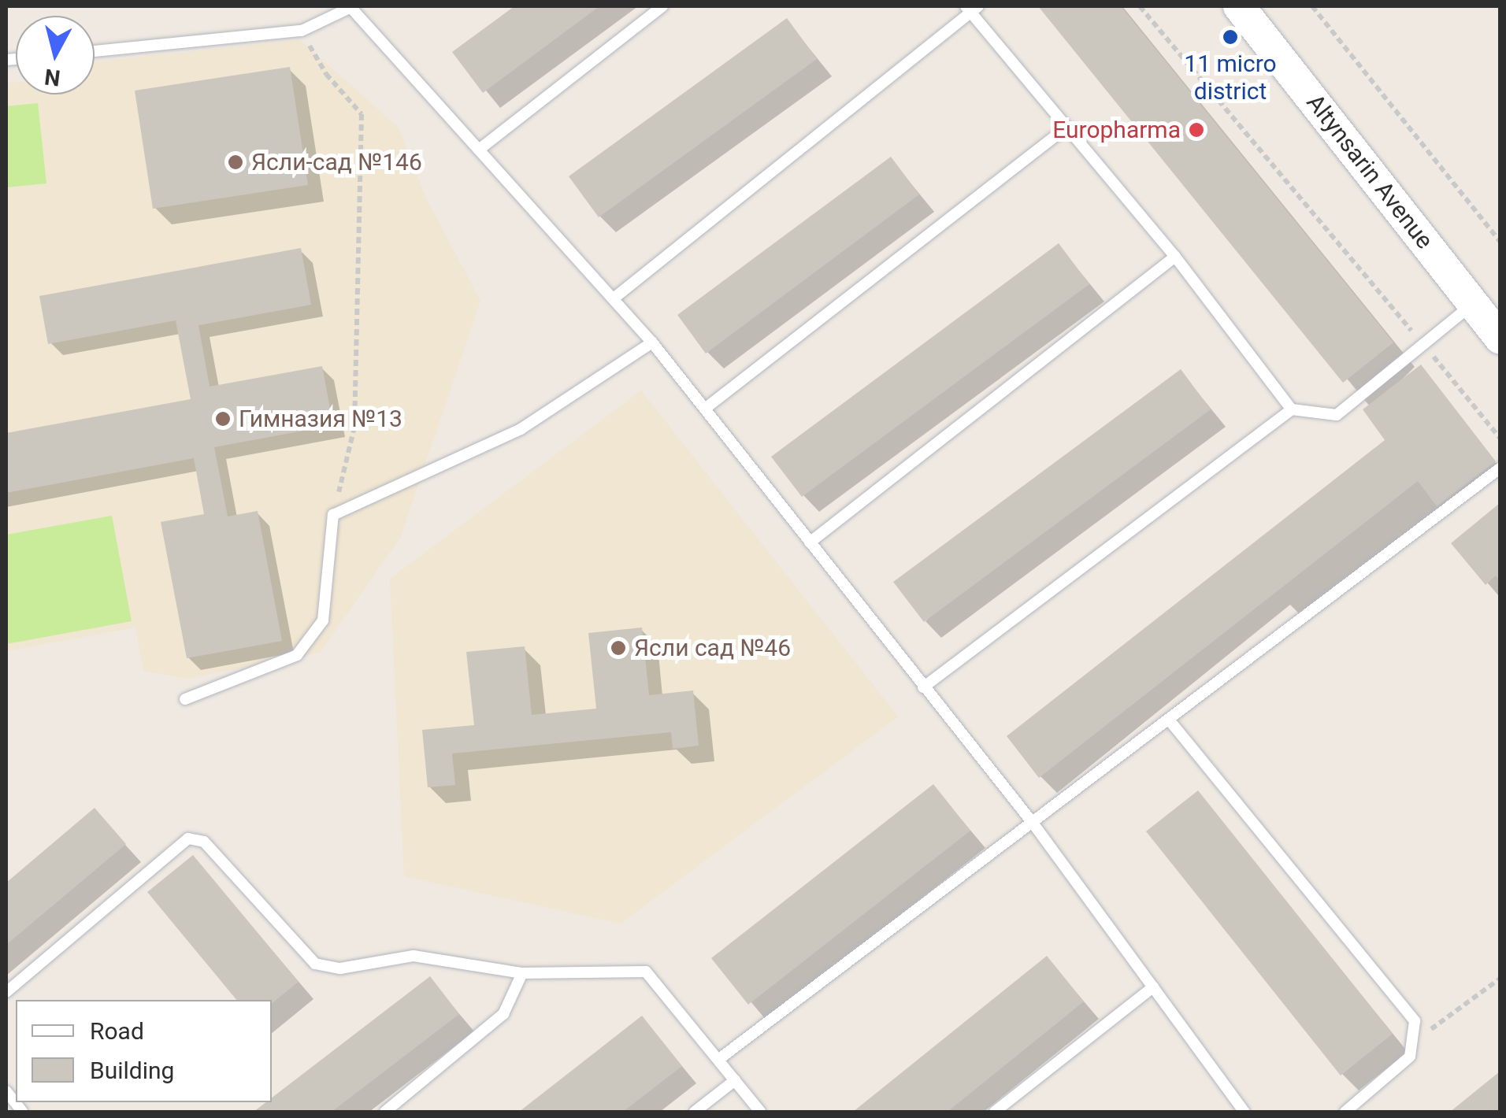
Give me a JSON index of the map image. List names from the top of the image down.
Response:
{
  "streets": {
    "main road": ["Altynsarin Avenue"]
  },
  "places": [
    "11 micro district",
    "Europharma",
    "Ясли-сад №146",
    "Гимназия №13",
    "Ясли сад №46"
  ],
  "legend": ["Road", "Building"],
  "north": "bottom"
}
